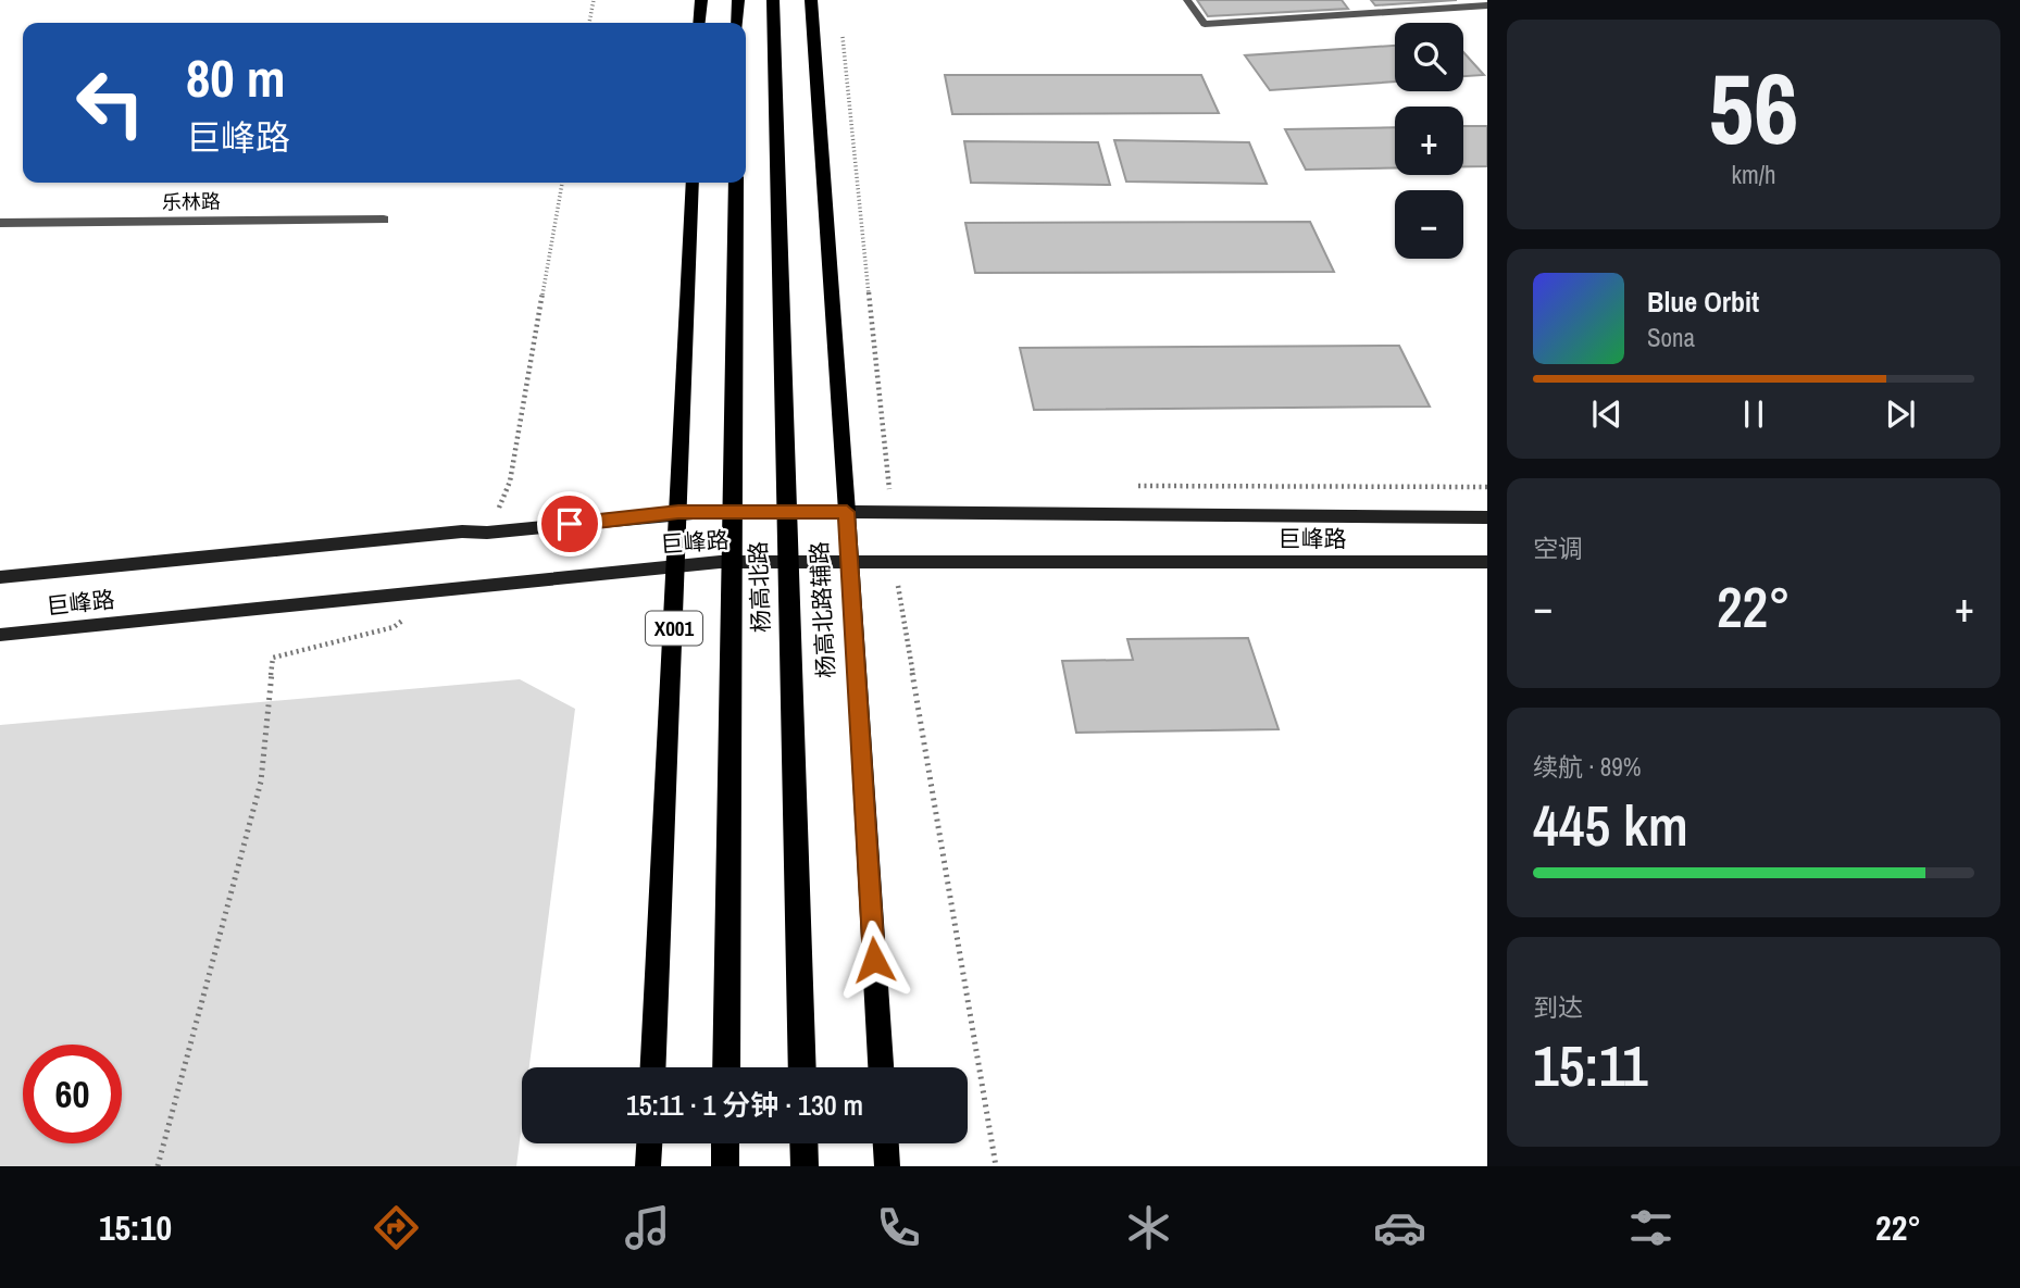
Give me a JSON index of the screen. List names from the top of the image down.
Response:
{
  "streets": {
    "highway": ["杨高北路", "X001"],
    "main road": ["巨峰路", "杨高北路辅路"],
    "street": ["乐林路"]
  },
  "crossings": [
    ["巨峰路", "杨高北路辅路"],
    ["巨峰路", "X001"]
  ],
  "page": {
    "tile": [
      ["56", "km/h"],
      "空调",
      ["续航 · 89%", "445 km"],
      ["到达", "15:11"]
    ],
    "map_buttons": ["+", "−"],
    "turn": ["80 m", "巨峰路"],
    "song": ["Blue Orbit", "Sona"],
    "heat": ["−", "22°", "+"],
    "limit": "60",
    "trip": "15:11 · 1 分钟 · 130 m",
    "tabs": ["15:10", "22°"]
  }
}
